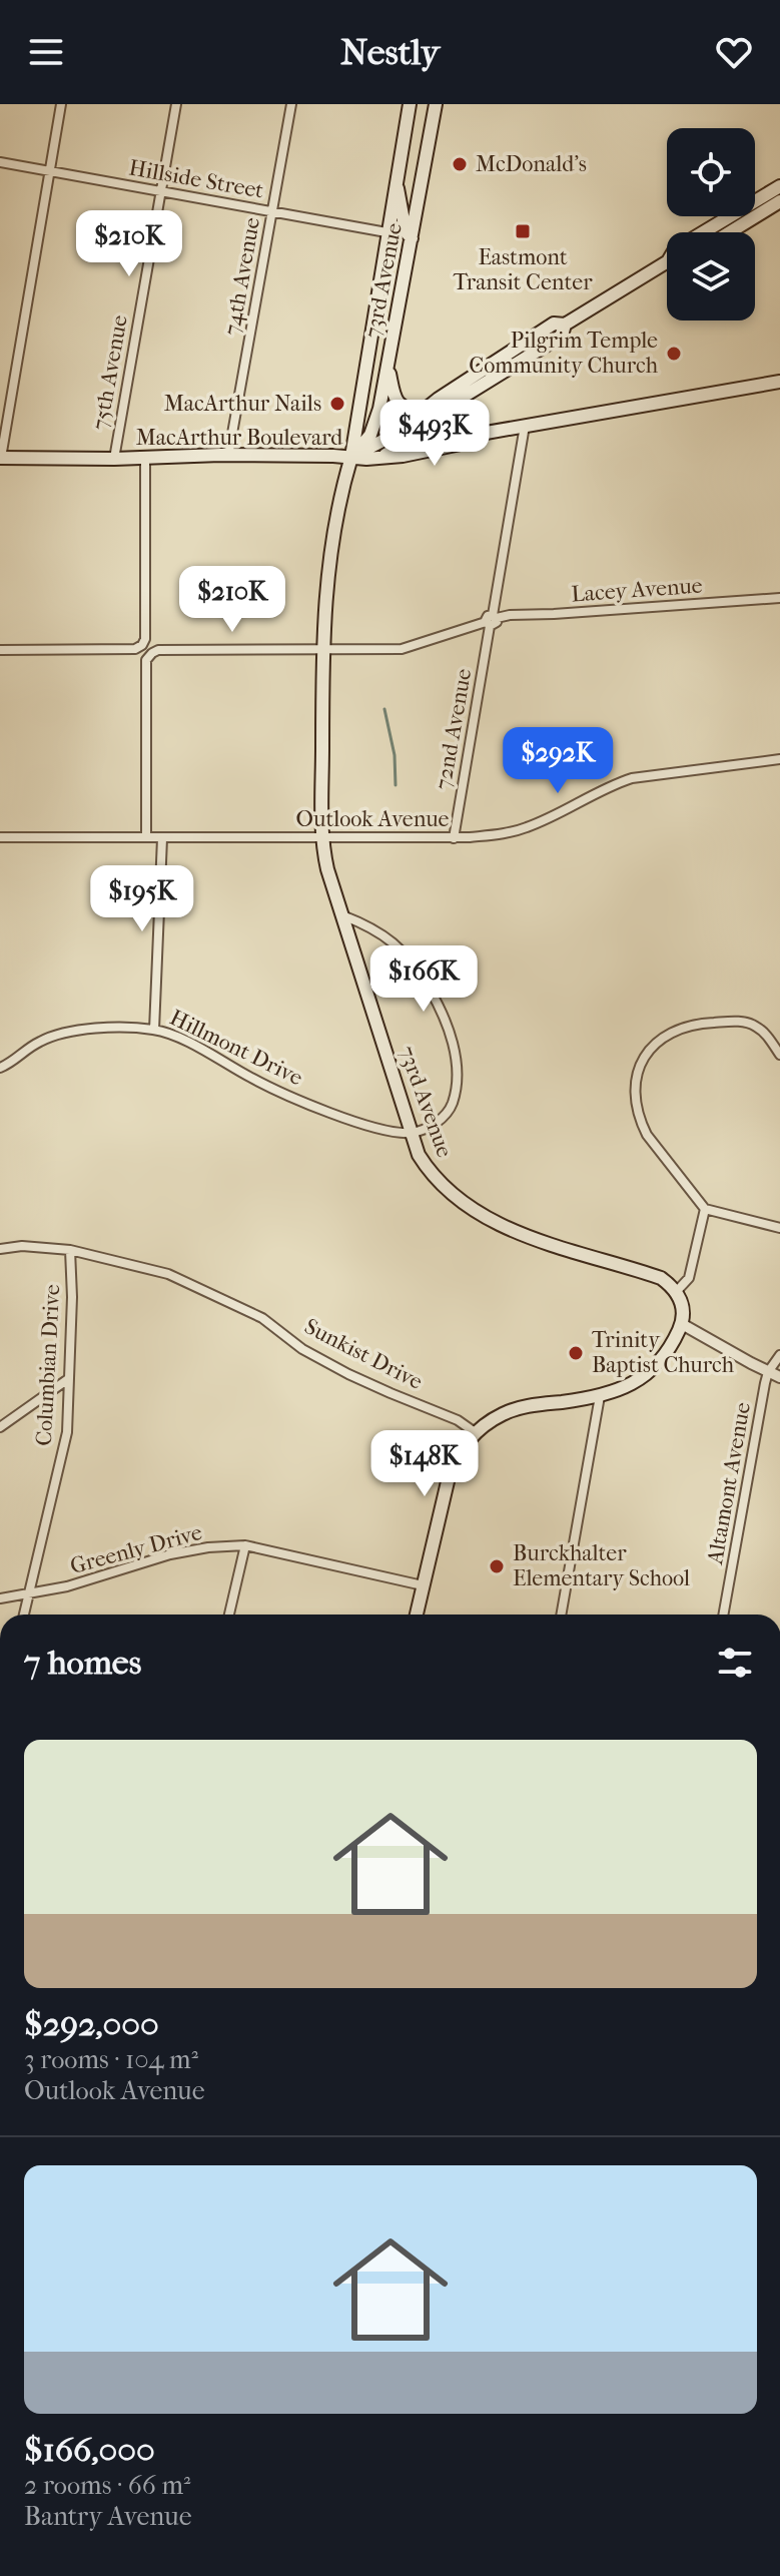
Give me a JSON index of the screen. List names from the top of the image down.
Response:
{
  "streets": {
    "main road": ["73rd Avenue", "MacArthur Boulevard"],
    "street": [
      "Hillside Street",
      "74th Avenue",
      "75th Avenue",
      "Lacey Avenue",
      "72nd Avenue",
      "Outlook Avenue",
      "Hillmont Drive",
      "Sunkist Drive",
      "Columbian Drive",
      "Altamont Avenue",
      "Greenly Drive"
    ]
  },
  "crossings": [
    ["Hillside Street", "74th Avenue"],
    ["Hillside Street", "73rd Avenue"],
    ["Hillside Street", "75th Avenue"],
    ["74th Avenue", "MacArthur Boulevard"],
    ["73rd Avenue", "MacArthur Boulevard"],
    ["73rd Avenue", "Lacey Avenue"],
    ["73rd Avenue", "Outlook Avenue"],
    ["73rd Avenue", "Hillmont Drive"],
    ["75th Avenue", "MacArthur Boulevard"],
    ["MacArthur Boulevard", "72nd Avenue"],
    ["Lacey Avenue", "72nd Avenue"],
    ["Lacey Avenue", "Outlook Avenue"],
    ["72nd Avenue", "Outlook Avenue"],
    ["Sunkist Drive", "Columbian Drive"],
    ["Columbian Drive", "Greenly Drive"]
  ],
  "places": {
    "other": [
      "McDonald's",
      "Pilgrim Temple Community Church",
      "MacArthur Nails",
      "Trinity Baptist Church",
      "Burckhalter Elementary School"
    ],
    "transit": ["Eastmont Transit Center"]
  },
  "page": {
    "header": "Nestly",
    "price": [
      "$210K",
      "$493K",
      "$210K",
      "$292K",
      "$195K",
      "$166K",
      "$148K"
    ],
    "heading": "7 homes",
    "list": [
      {
        "name": "$292,000",
        "note": "3 rooms · 104 m² · Outlook Avenue"
      },
      {
        "name": "$166,000",
        "note": "2 rooms · 66 m² · Bantry Avenue"
      }
    ]
  }
}
